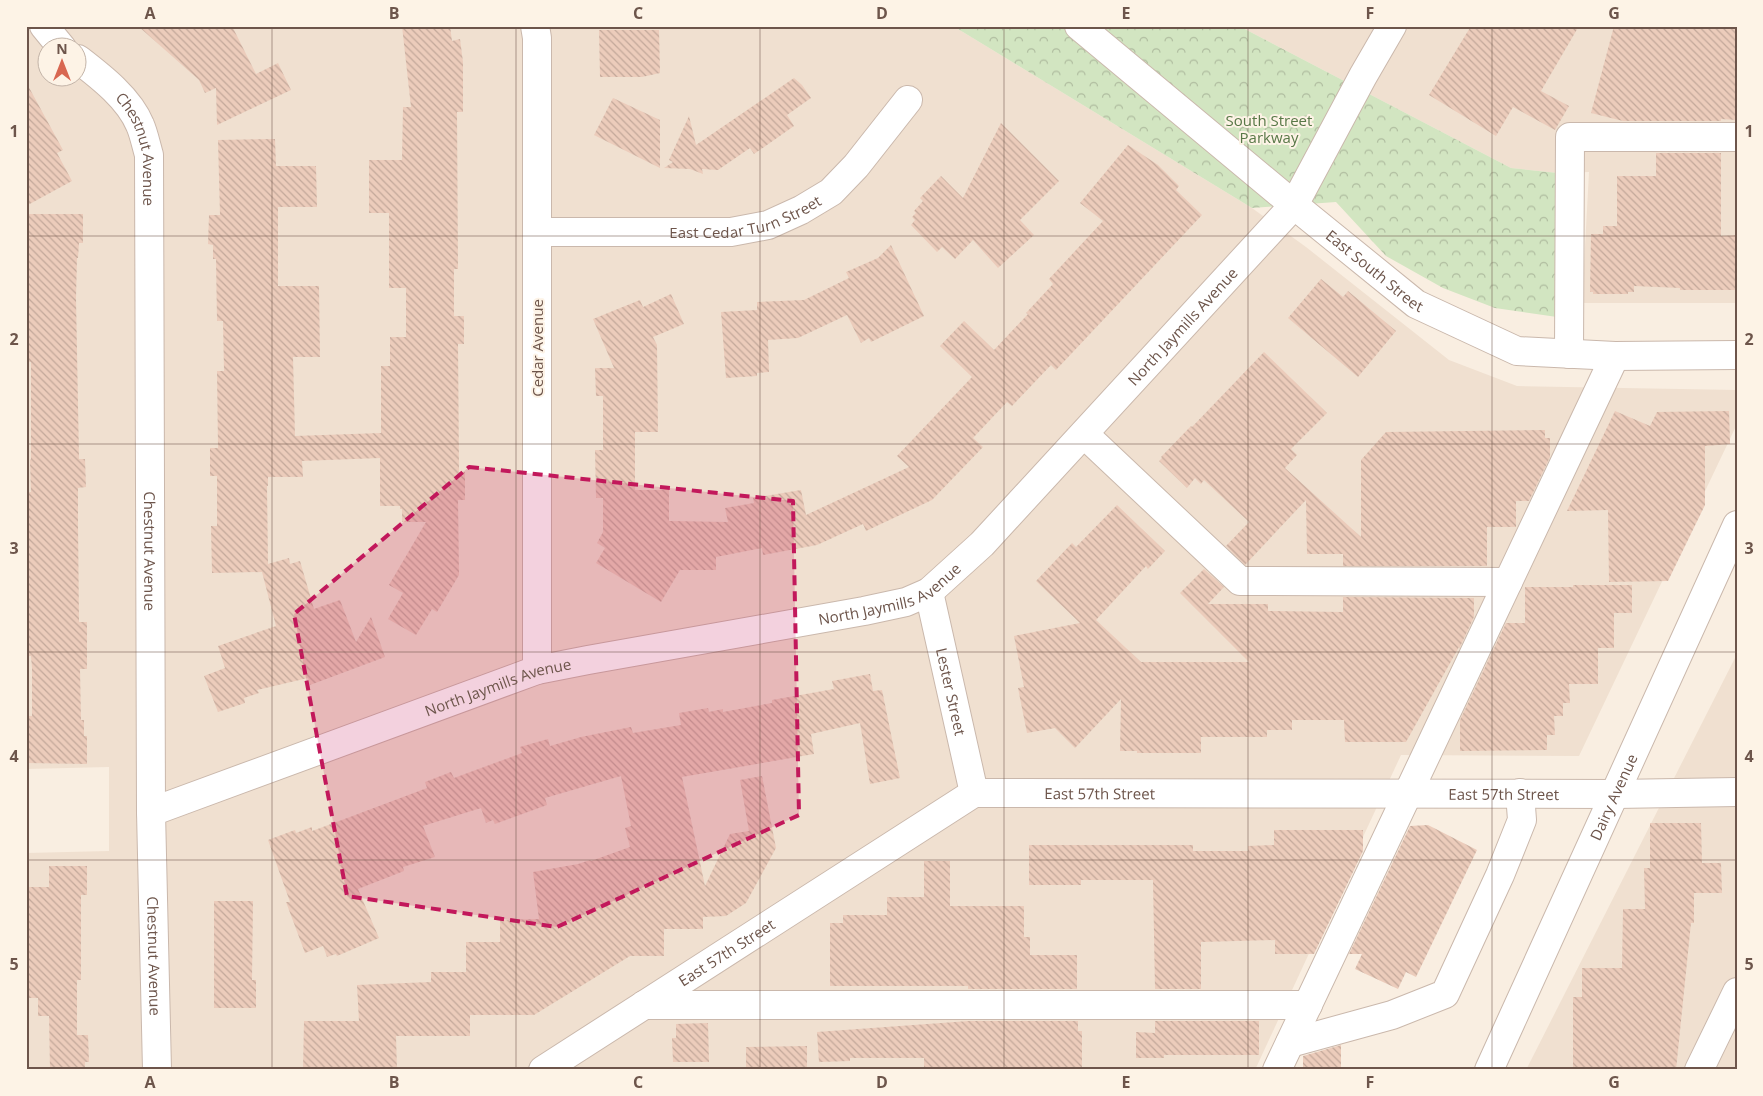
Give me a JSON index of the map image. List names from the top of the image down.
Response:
{
  "streets": {
    "street": [
      "Chestnut Avenue",
      "East Cedar Turn Street",
      "East South Street",
      "North Jaymills Avenue",
      "Cedar Avenue",
      "Lester Street",
      "East 57th Street",
      "Dairy Avenue"
    ]
  },
  "crossings": [
    ["Chestnut Avenue", "North Jaymills Avenue"],
    ["East Cedar Turn Street", "Cedar Avenue"],
    ["East South Street", "North Jaymills Avenue"],
    ["North Jaymills Avenue", "Cedar Avenue"],
    ["North Jaymills Avenue", "Lester Street"],
    ["Lester Street", "East 57th Street"],
    ["East 57th Street", "Dairy Avenue"]
  ],
  "parks": ["South Street Parkway"],
  "north": "top",
  "grid": {
    "columns": [
      "A",
      "B",
      "C",
      "D",
      "E",
      "F",
      "G"
    ],
    "rows": [
      "1",
      "2",
      "3",
      "4",
      "5"
    ]
  }
}
